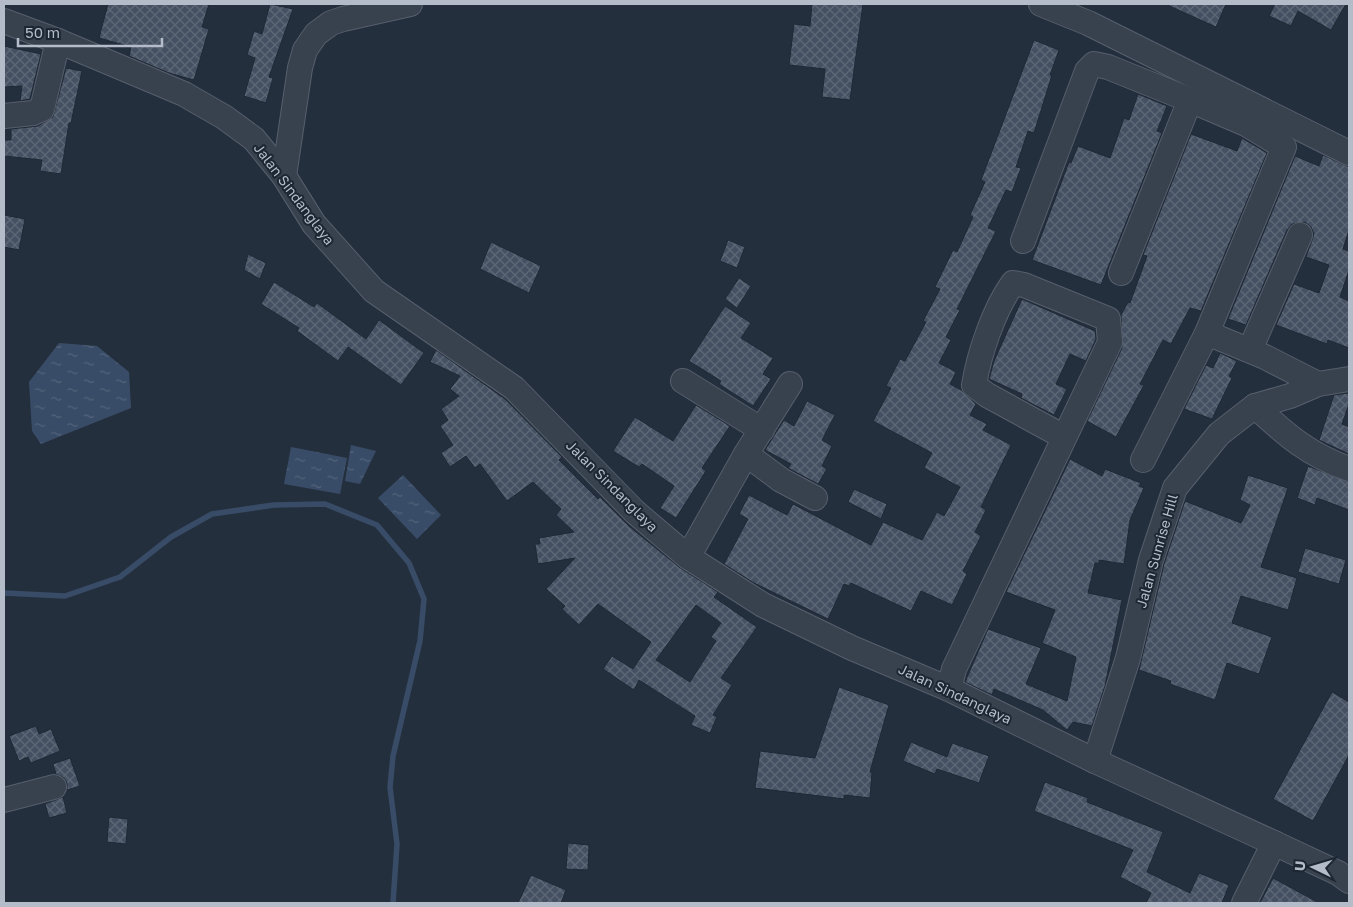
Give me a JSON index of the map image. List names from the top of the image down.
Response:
{
  "streets": {
    "street": ["Jalan Sindanglaya", "Jalan Sunrise Hill"]
  },
  "crossings": [
    ["Jalan Sindanglaya", "Jalan Sunrise Hill"]
  ],
  "scale_bar": "50 m",
  "north": "left"
}
